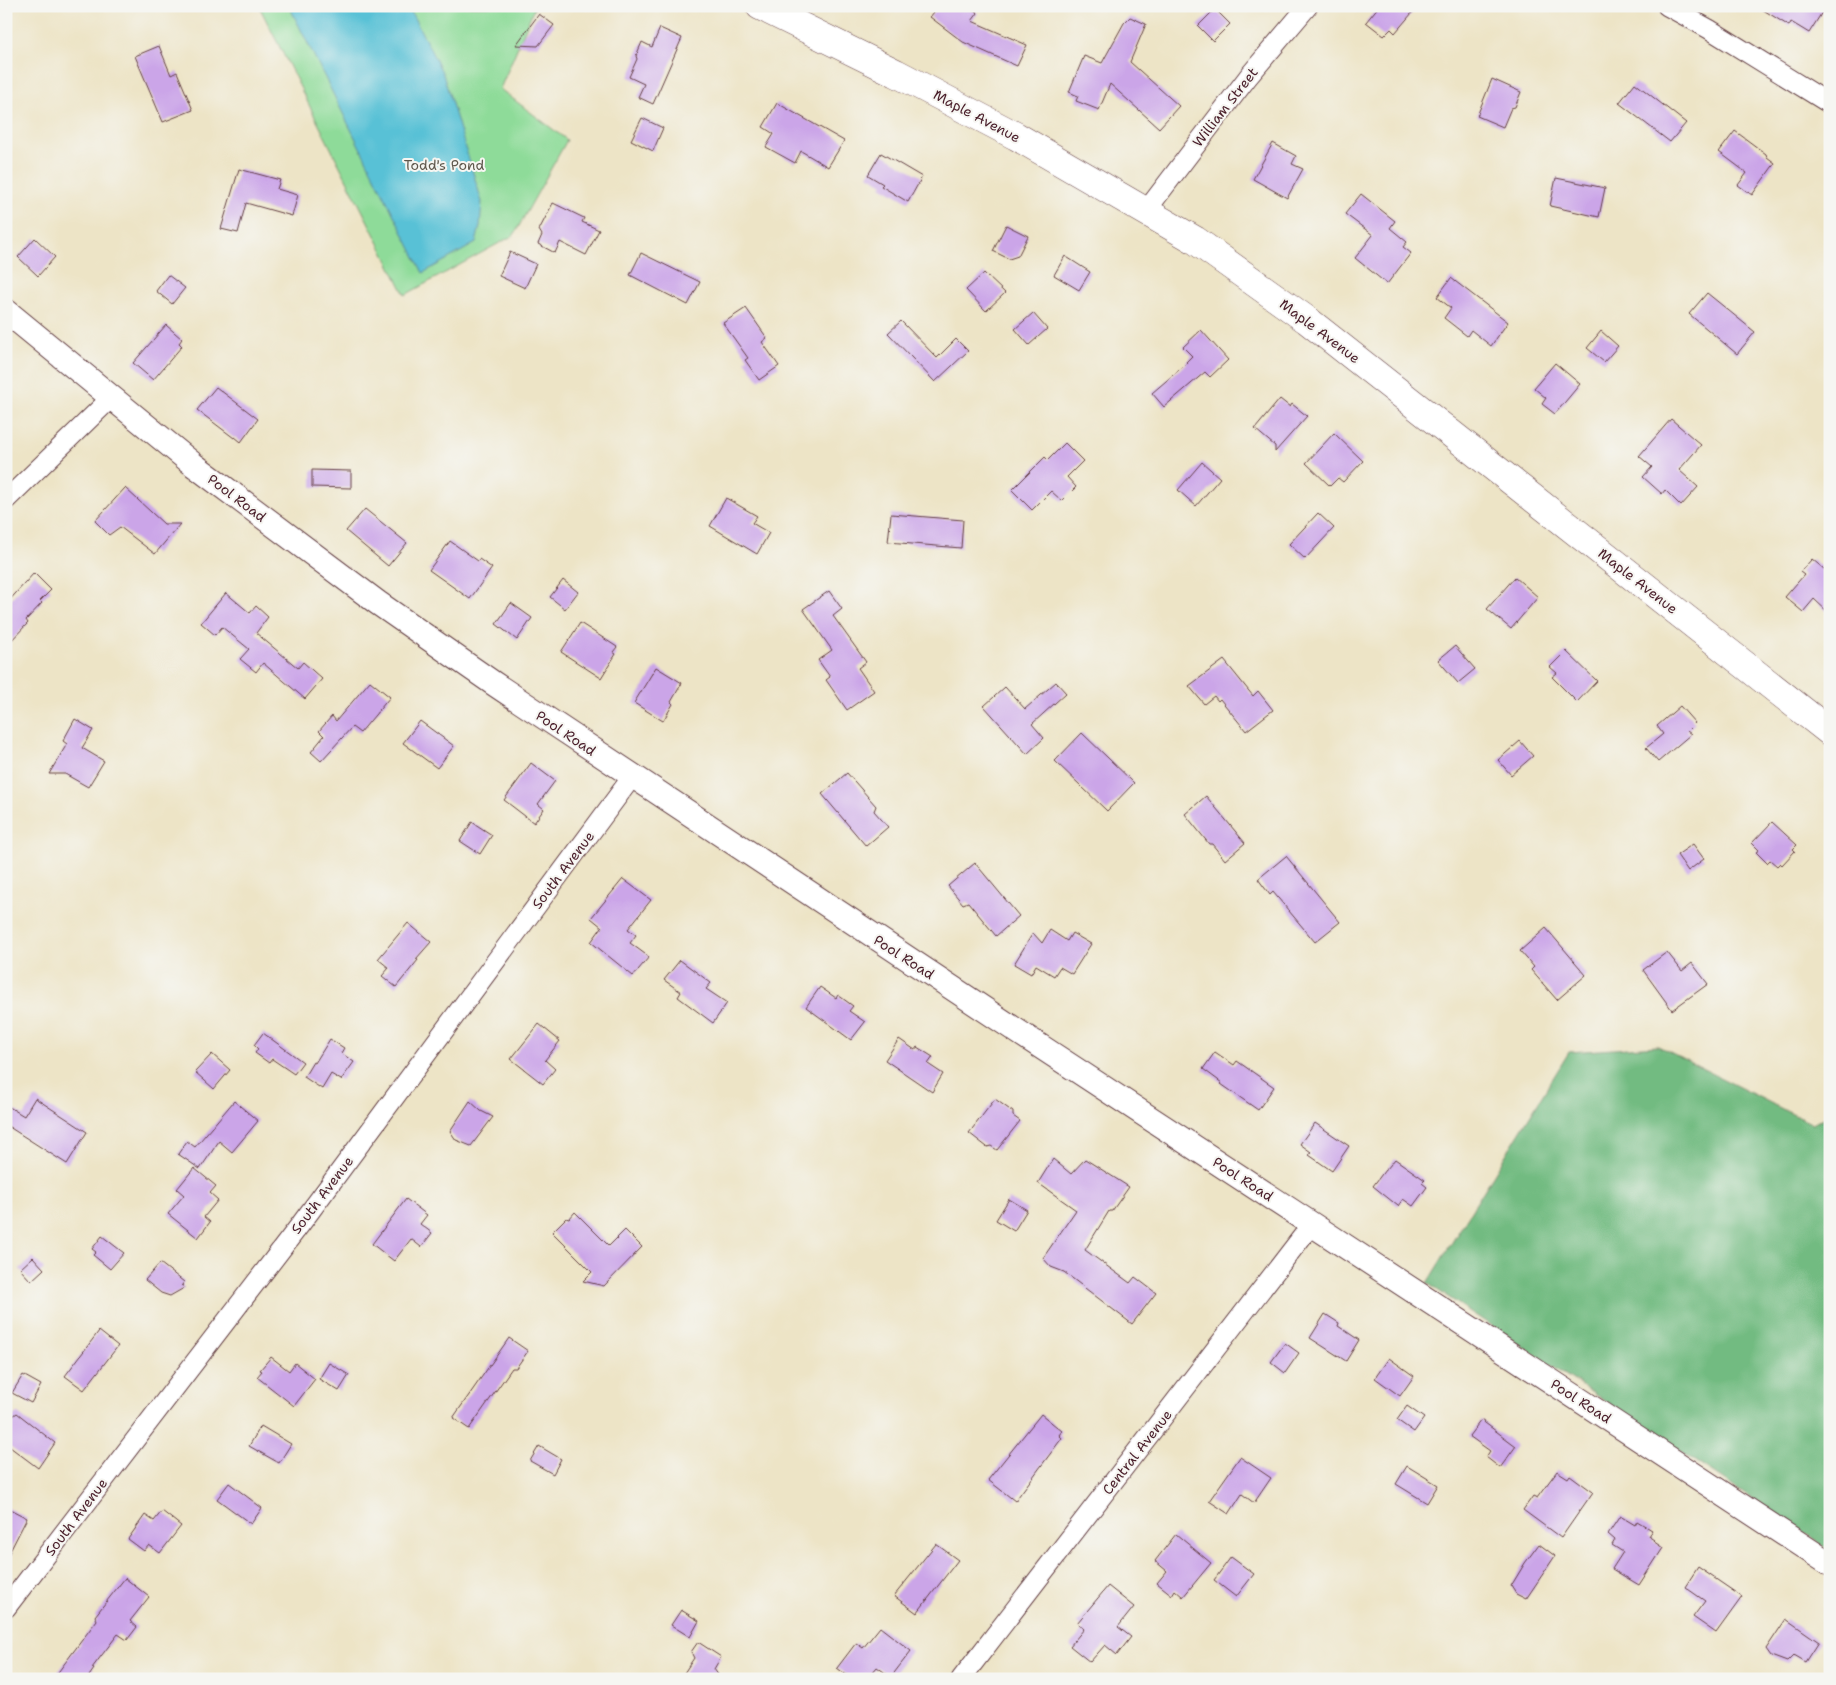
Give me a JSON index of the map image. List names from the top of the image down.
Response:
{
  "streets": {
    "main road": ["Maple Avenue"],
    "street": [
      "William Street",
      "Pool Road",
      "South Avenue",
      "Central Avenue"
    ]
  },
  "crossings": [
    ["William Street", "Maple Avenue"],
    ["Pool Road", "South Avenue"],
    ["Pool Road", "Central Avenue"]
  ],
  "parks": ["Todd's Pond"]
}
